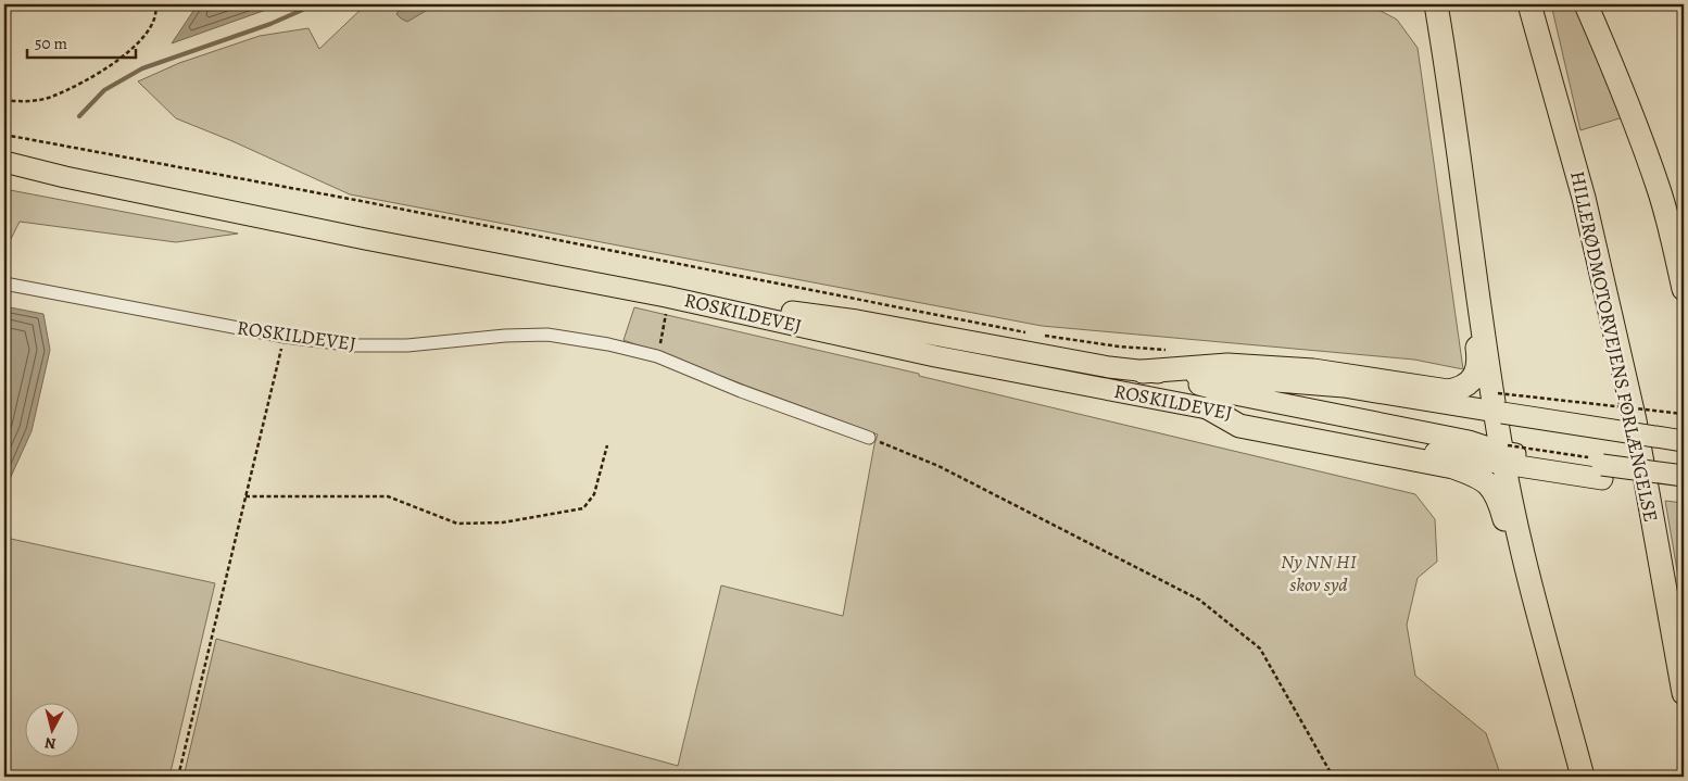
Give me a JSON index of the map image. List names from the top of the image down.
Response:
{
  "streets": {
    "highway": ["HILLERØDMOTORVEJENS FORLÆNGELSE"],
    "main road": ["ROSKILDEVEJ"]
  },
  "parks": ["Ny NN HI skov syd"],
  "scale_bar": "50 m",
  "north": "bottom"
}
